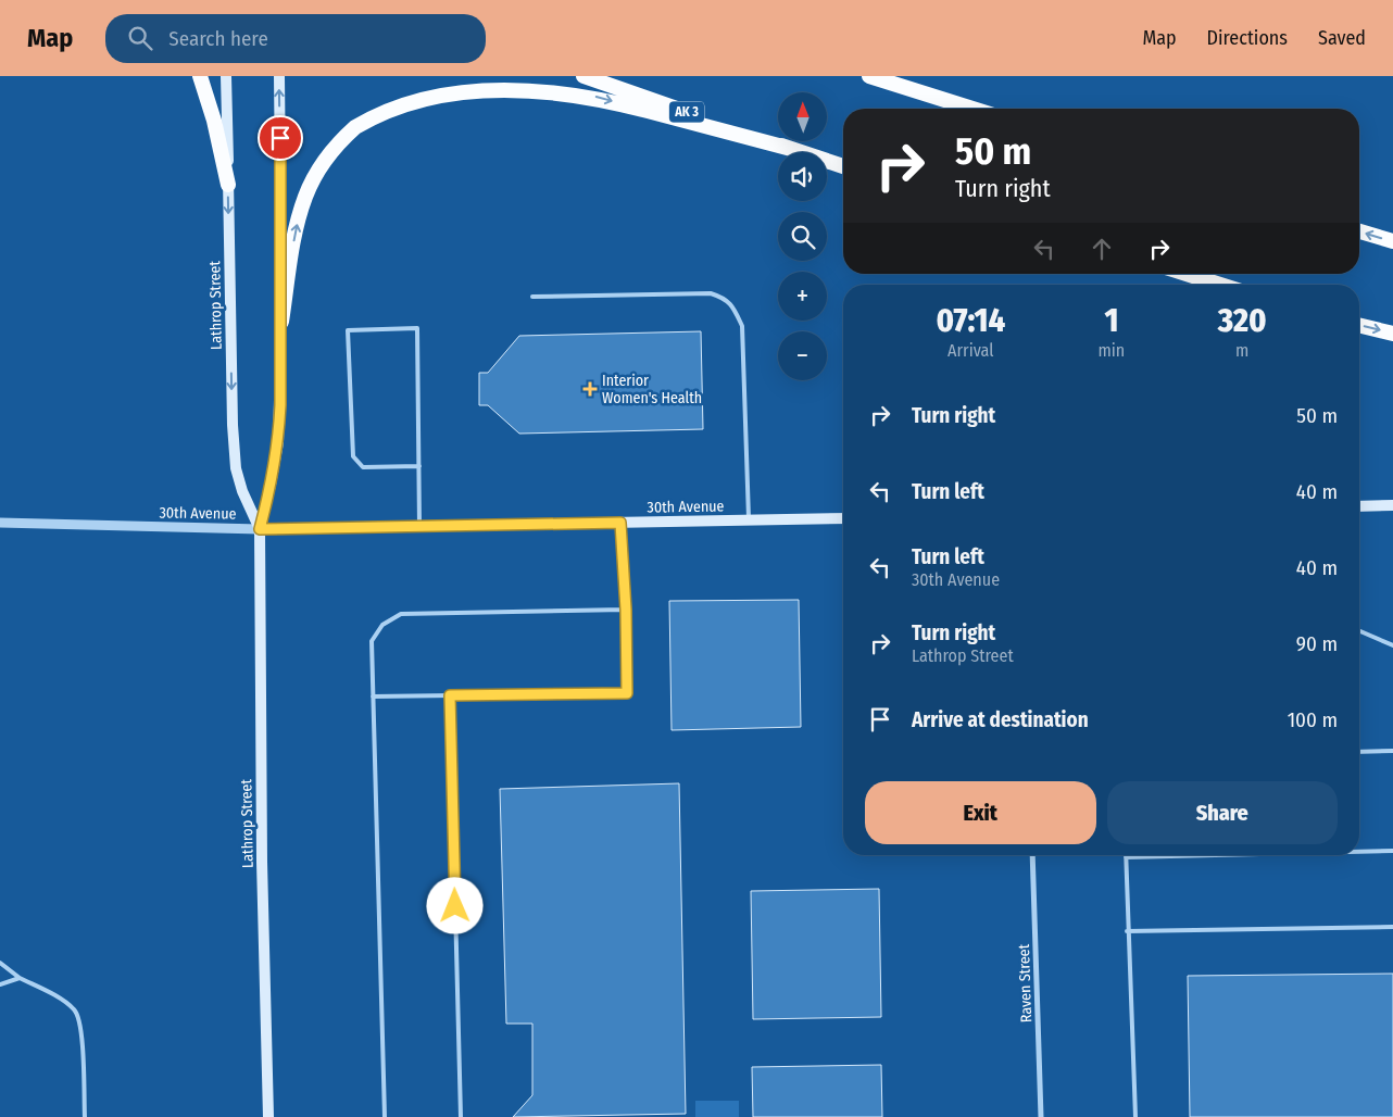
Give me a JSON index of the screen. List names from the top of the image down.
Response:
{
  "streets": {
    "highway": ["AK 3"],
    "main road": ["Lathrop Street", "30th Avenue"],
    "street": ["Raven Street"]
  },
  "crossings": [
    ["Lathrop Street", "30th Avenue"]
  ],
  "places": {
    "health": ["Interior Women's Health"]
  },
  "north": "top",
  "page": {
    "header": "Map",
    "search": "Search here",
    "nav": ["Map", "Directions", "Saved"],
    "map_buttons": ["+", "−"],
    "turn": ["50 m", "Turn right"],
    "eta": [
      "07:14",
      "Arrival",
      "1",
      "min",
      "320",
      "m"
    ],
    "list": [
      {
        "name": "Turn right",
        "value": "50 m"
      },
      {
        "name": "Turn left",
        "value": "40 m"
      },
      {
        "name": "Turn left",
        "note": "30th Avenue",
        "value": "40 m"
      },
      {
        "name": "Turn right",
        "note": "Lathrop Street",
        "value": "90 m"
      },
      {
        "name": "Arrive at destination",
        "value": "100 m"
      }
    ],
    "buttons": ["Exit", "Share"]
  }
}
